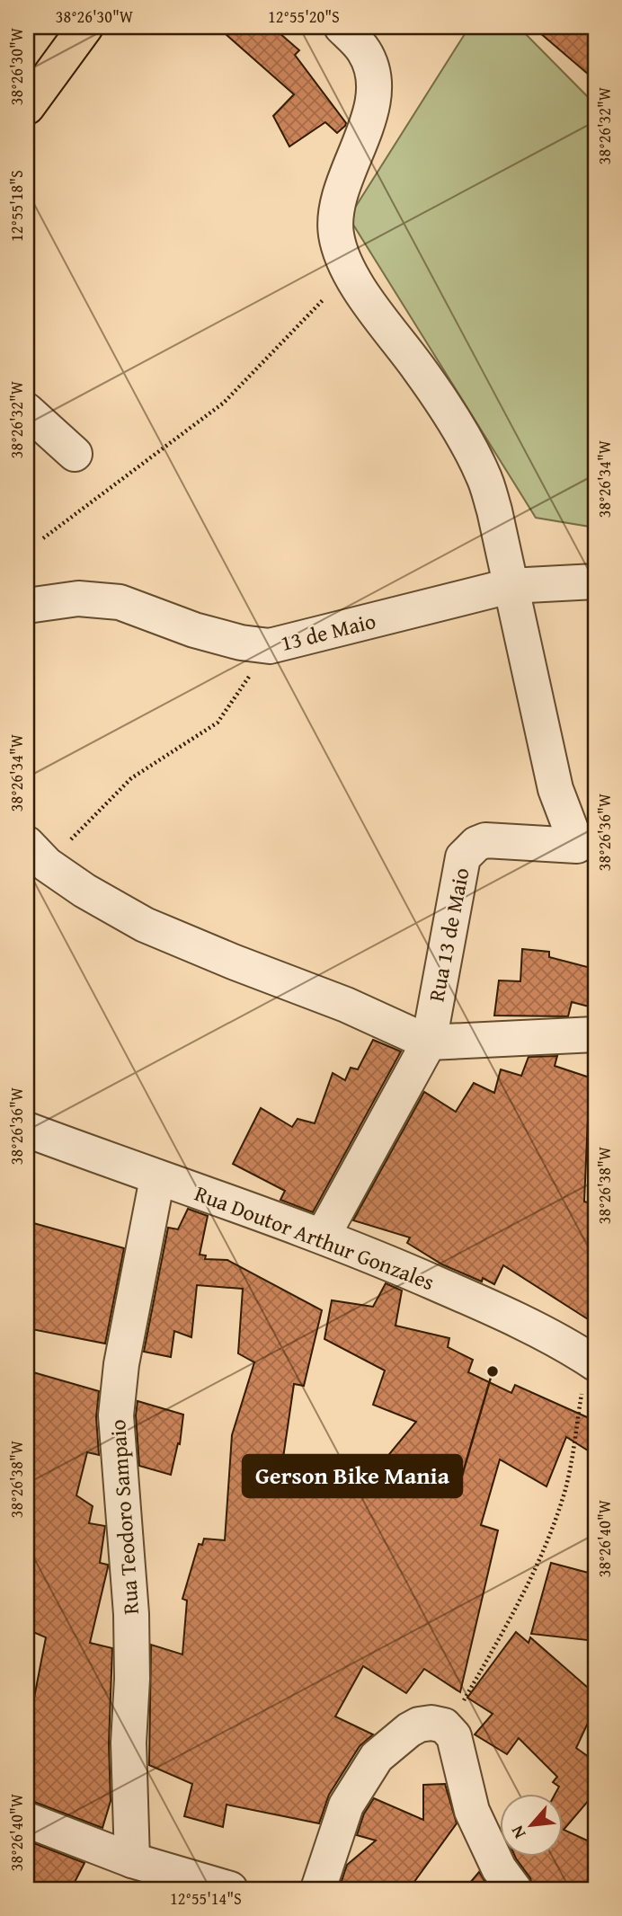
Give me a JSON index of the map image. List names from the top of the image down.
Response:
{
  "streets": {
    "street": [
      "13 de Maio",
      "Rua 13 de Maio",
      "Rua Doutor Arthur Gonzales",
      "Rua Teodoro Sampaio"
    ]
  },
  "crossings": [
    ["13 de Maio", "Rua 13 de Maio"],
    ["Rua 13 de Maio", "Rua Doutor Arthur Gonzales"],
    ["Rua Doutor Arthur Gonzales", "Rua Teodoro Sampaio"]
  ],
  "places": ["Gerson Bike Mania"],
  "north": "bottom left",
  "coordinates": [
    "38°26'30\"W",
    "12°55'20\"S",
    "38°26'32\"W",
    "12°55'18\"S",
    "38°26'34\"W",
    "38°26'36\"W",
    "38°26'38\"W",
    "38°26'40\"W",
    "12°55'14\"S"
  ]
}
